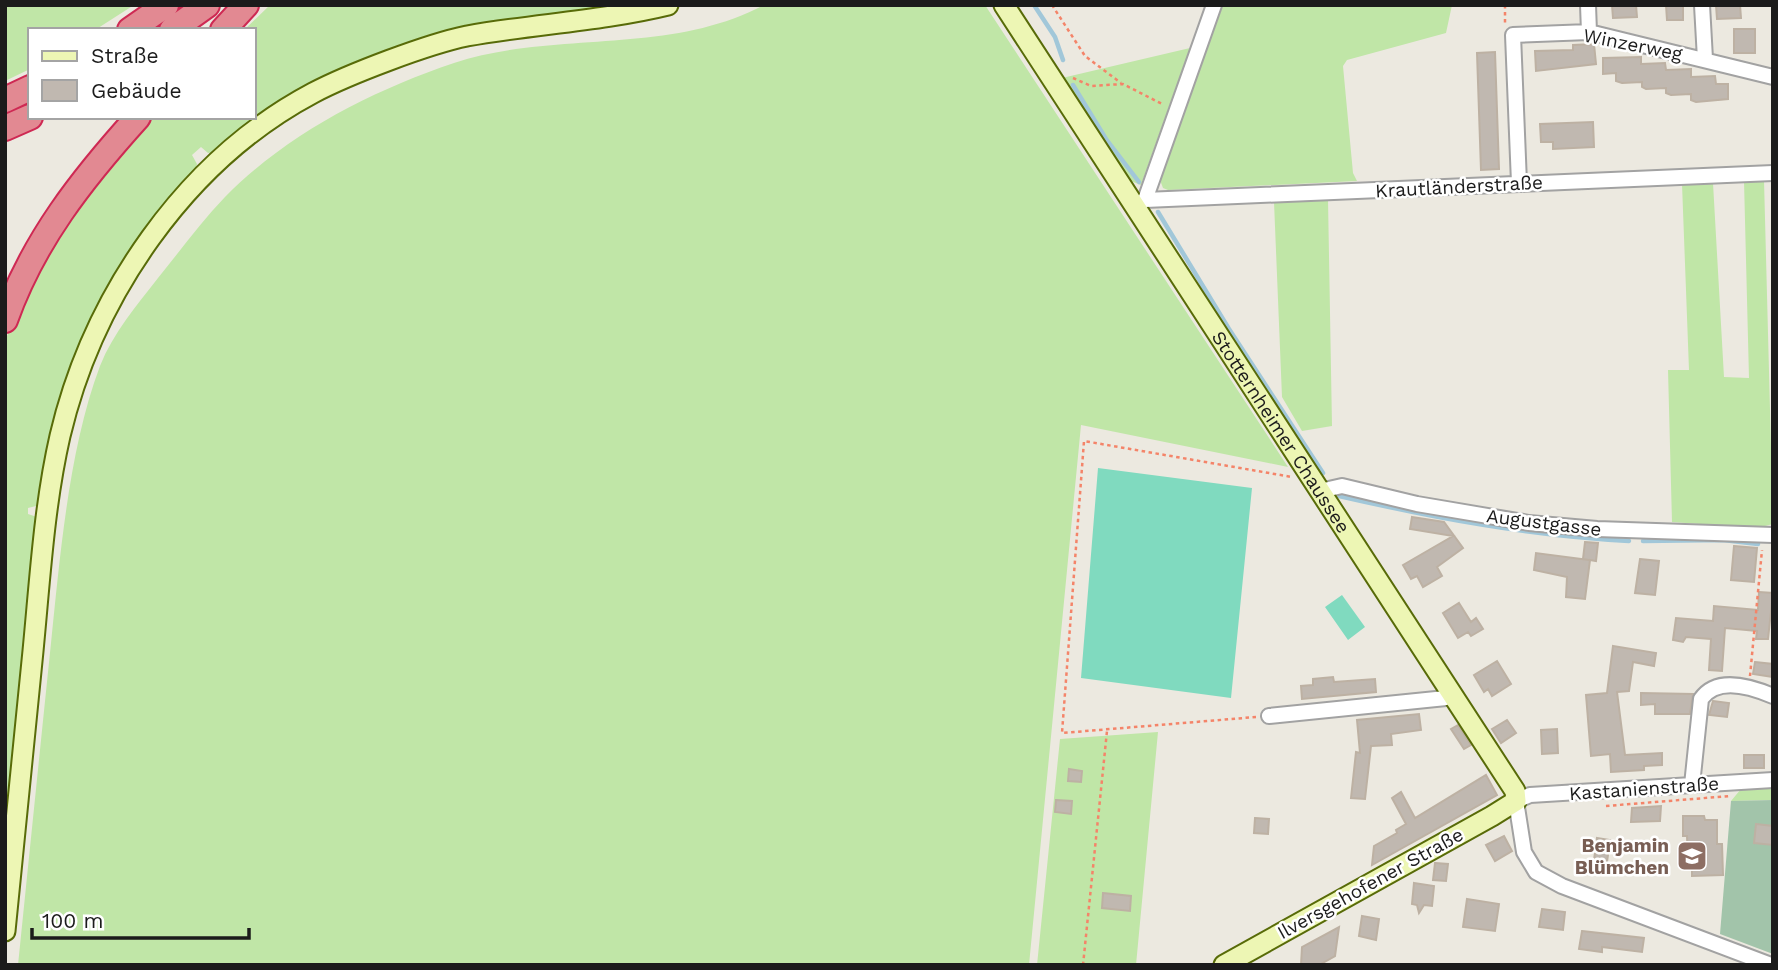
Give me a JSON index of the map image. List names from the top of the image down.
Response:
{
  "streets": {
    "street": [
      "Winzerweg",
      "Krautländerstraße",
      "Stotternheimer Chaussee",
      "Augustgasse",
      "Kastanienstraße",
      "Ilversgehofener Straße"
    ]
  },
  "crossings": [
    ["Winzerweg", "Krautländerstraße"],
    ["Krautländerstraße", "Stotternheimer Chaussee"],
    ["Stotternheimer Chaussee", "Augustgasse"],
    ["Stotternheimer Chaussee", "Kastanienstraße"],
    ["Stotternheimer Chaussee", "Ilversgehofener Straße"],
    ["Kastanienstraße", "Ilversgehofener Straße"]
  ],
  "places": {
    "school or university": ["Benjamin Blümchen"]
  },
  "legend": ["Straße", "Gebäude"],
  "scale_bar": "100 m"
}
